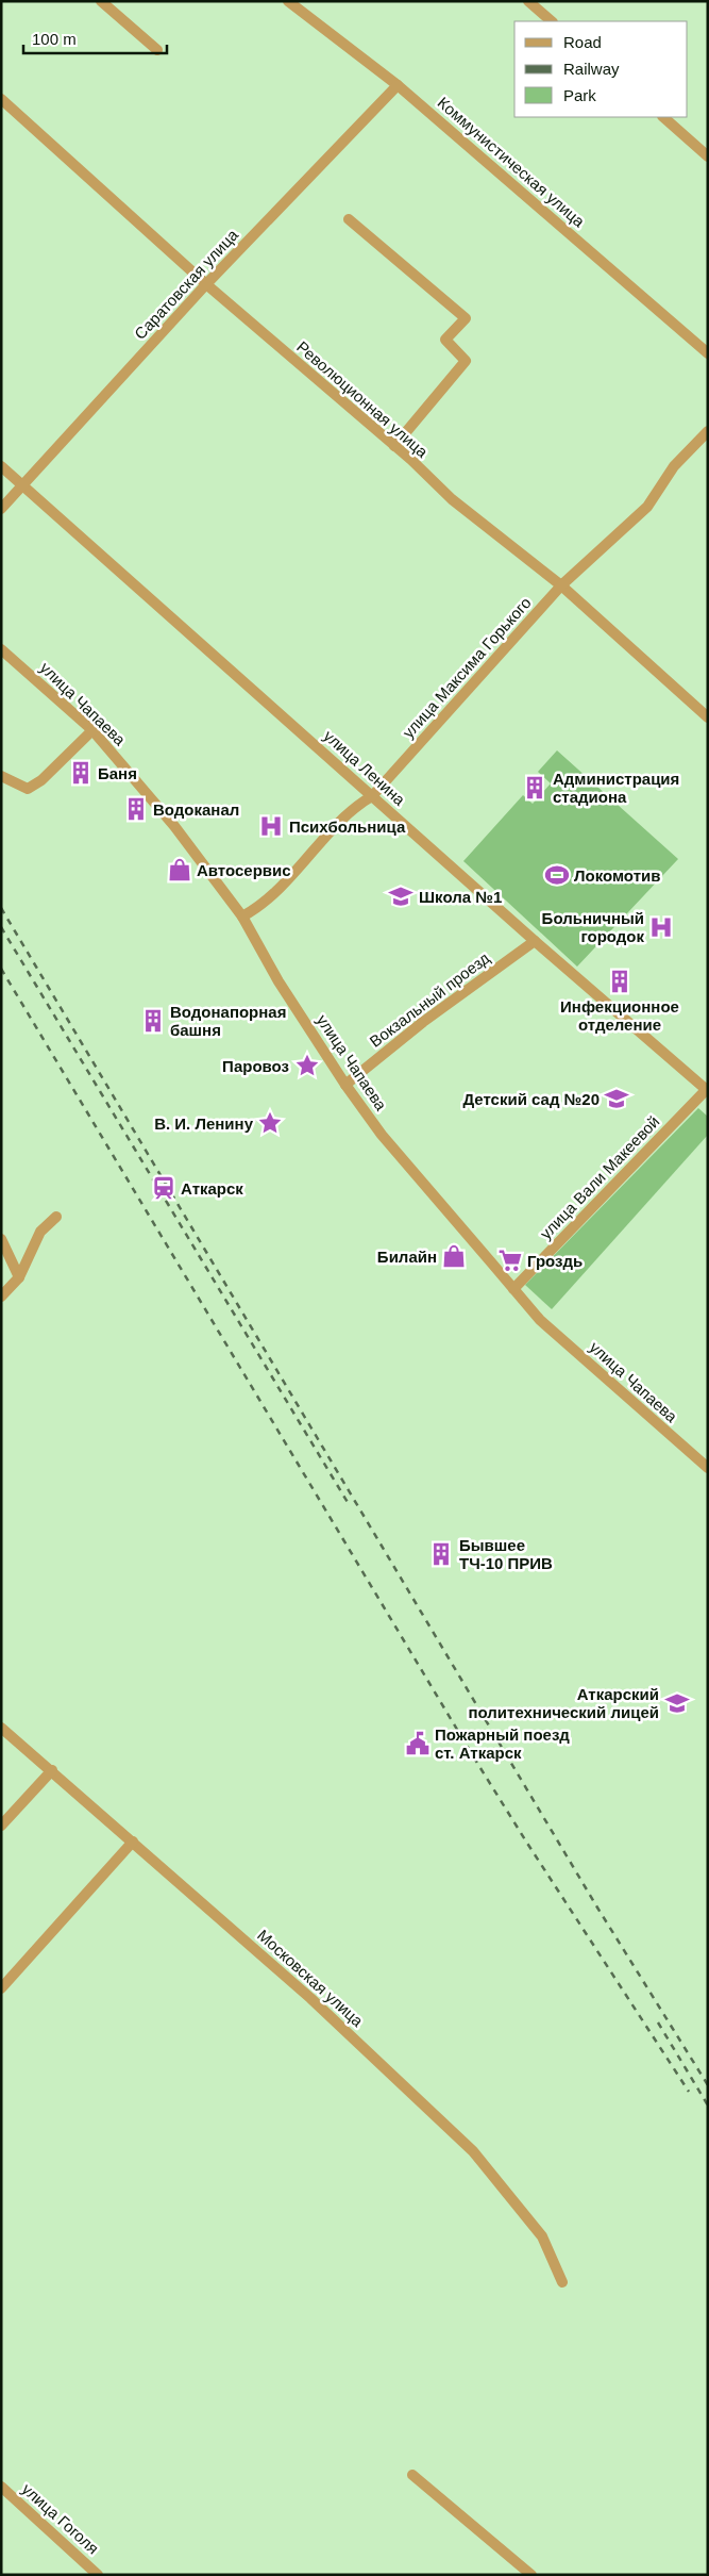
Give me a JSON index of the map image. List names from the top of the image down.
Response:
{
  "streets": {
    "street": [
      "Коммунистическая улица",
      "Саратовская улица",
      "Революционная улица",
      "улица Максима Горького",
      "улица Чапаева",
      "улица Ленина",
      "Вокзальный проезд",
      "улица Вали Макеевой",
      "Московская улица",
      "улица Гоголя"
    ]
  },
  "crossings": [
    ["Коммунистическая улица", "Саратовская улица"],
    ["Саратовская улица", "Революционная улица"],
    ["Саратовская улица", "улица Ленина"],
    ["Революционная улица", "улица Максима Горького"],
    ["улица Максима Горького", "улица Чапаева"],
    ["улица Максима Горького", "улица Ленина"],
    ["улица Чапаева", "Вокзальный проезд"],
    ["улица Чапаева", "улица Вали Макеевой"],
    ["улица Ленина", "Вокзальный проезд"],
    ["улица Ленина", "улица Вали Макеевой"]
  ],
  "places": {
    "building": [
      "Баня",
      "Администрация стадиона",
      "Водоканал",
      "Инфекционное отделение",
      "Водонапорная башня",
      "Бывшее ТЧ-10 ПРИВ"
    ],
    "hospital": ["Психбольница", "Больничный городок"],
    "shop": ["Автосервис", "Билайн"],
    "sports": ["Локомотив"],
    "school or university": ["Школа №1", "Детский сад №20", "Аткарский политехнический лицей"],
    "place": ["Паровоз", "В. И. Ленину"],
    "station": ["Аткарск"],
    "supermarket": ["Гроздь"],
    "public building": ["Пожарный поезд ст. Аткарск"]
  },
  "legend": ["Road", "Railway", "Park"],
  "scale_bar": "100 m"
}
